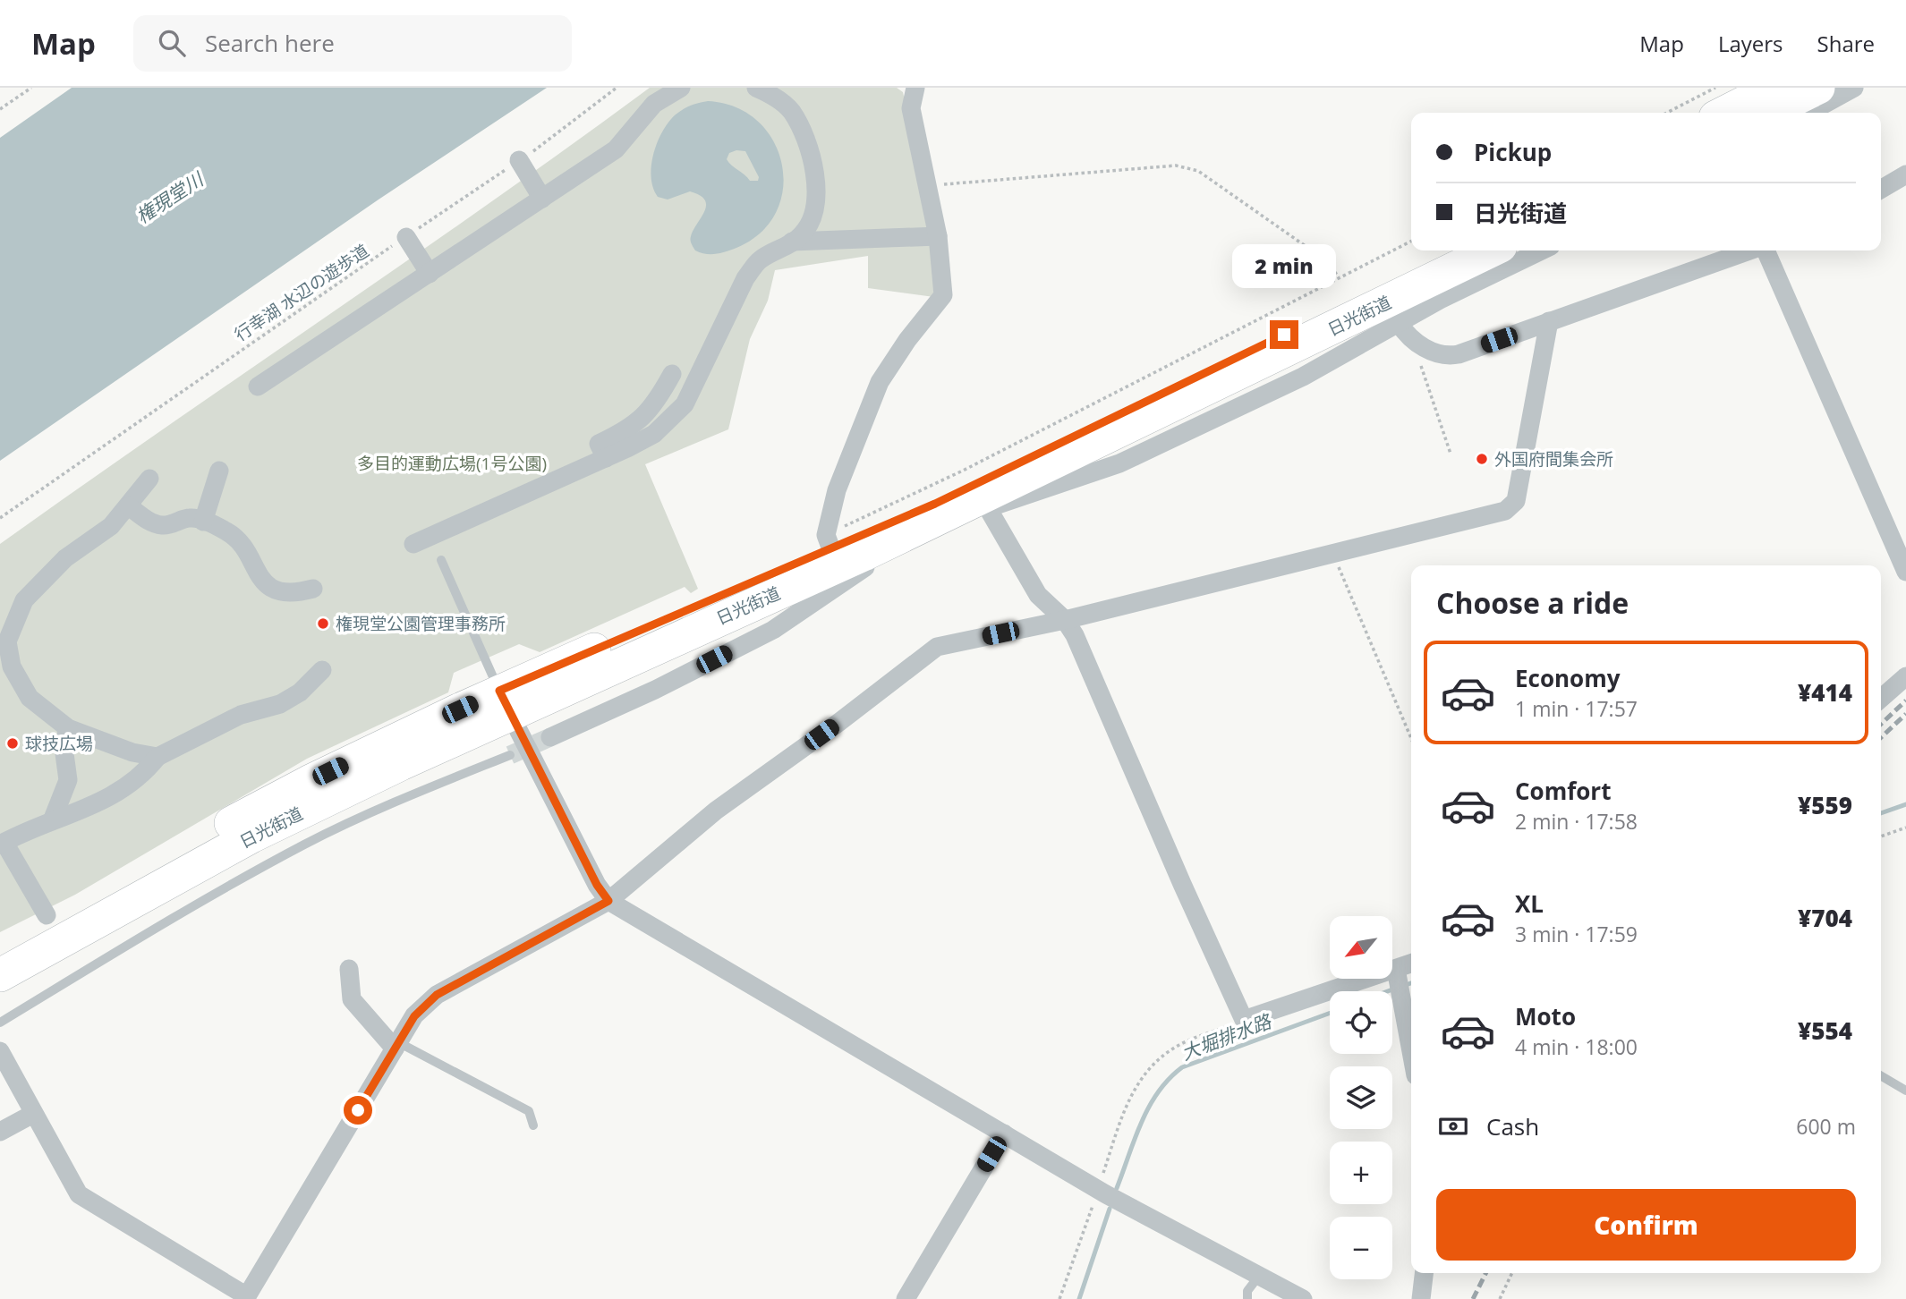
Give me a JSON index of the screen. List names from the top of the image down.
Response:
{
  "streets": {
    "highway": ["日光街道"],
    "path": ["行幸湖 水辺の遊歩道"]
  },
  "water": ["権現堂川", "大堀排水路"],
  "parks": ["多目的運動広場(1号公園)"],
  "places": ["外国府間集会所", "権現堂公園管理事務所", "球技広場"],
  "north": "bottom left",
  "page": {
    "header": "Map",
    "search": "Search here",
    "nav": ["Map", "Layers", "Share"],
    "banner": ["Pickup", "日光街道"],
    "bubble": "2 min",
    "heading": "Choose a ride",
    "list": [
      {
        "name": "Economy",
        "note": "1 min · 17:57",
        "value": "¥414"
      },
      {
        "name": "Comfort",
        "note": "2 min · 17:58",
        "value": "¥559"
      },
      {
        "name": "XL",
        "note": "3 min · 17:59",
        "value": "¥704"
      },
      {
        "name": "Moto",
        "note": "4 min · 18:00",
        "value": "¥554"
      }
    ],
    "map_buttons": ["+", "−"],
    "pay": ["Cash", "600 m"],
    "buttons": "Confirm"
  }
}
